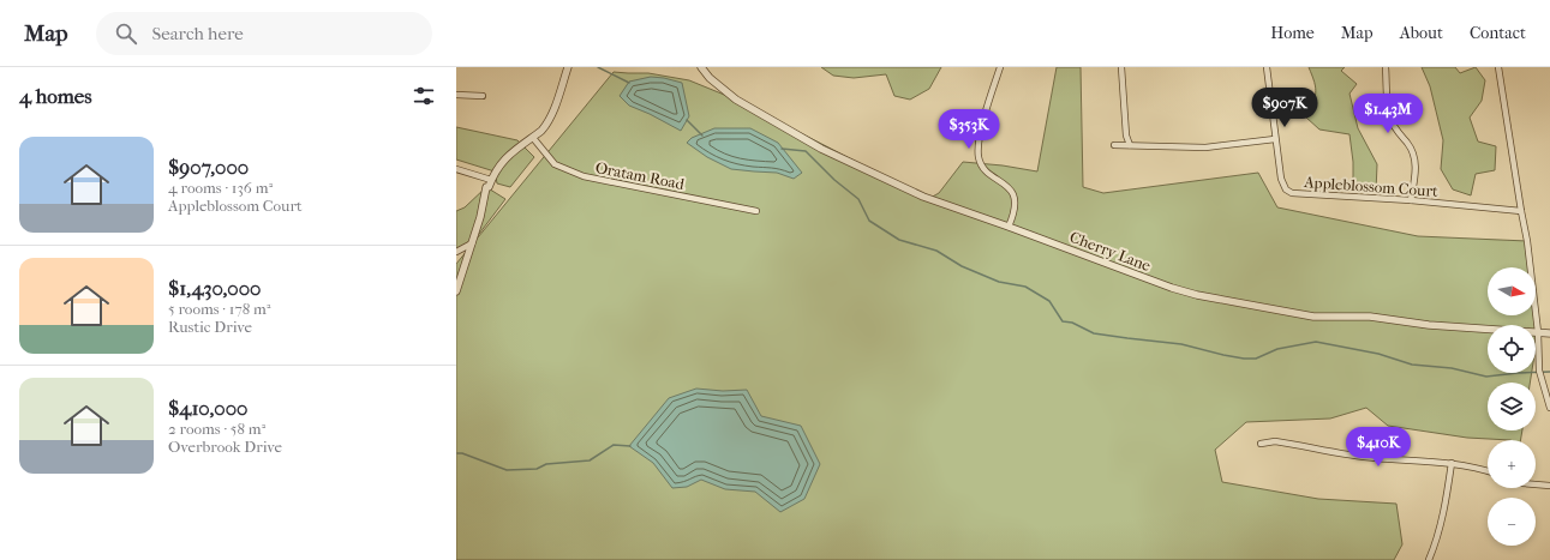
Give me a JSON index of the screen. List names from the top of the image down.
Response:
{
  "streets": {
    "street": ["Oratam Road", "Appleblossom Court", "Cherry Lane"]
  },
  "north": "right",
  "page": {
    "header": "Map",
    "search": "Search here",
    "nav": [
      "Home",
      "Map",
      "About",
      "Contact"
    ],
    "heading": "4 homes",
    "price": [
      "$907K",
      "$1.43M",
      "$353K",
      "$410K"
    ],
    "list": [
      {
        "name": "$907,000",
        "note": "4 rooms · 136 m² · Appleblossom Court"
      },
      {
        "name": "$1,430,000",
        "note": "5 rooms · 178 m² · Rustic Drive"
      },
      {
        "name": "$410,000",
        "note": "2 rooms · 58 m² · Overbrook Drive"
      }
    ],
    "map_buttons": ["+", "−"]
  }
}
